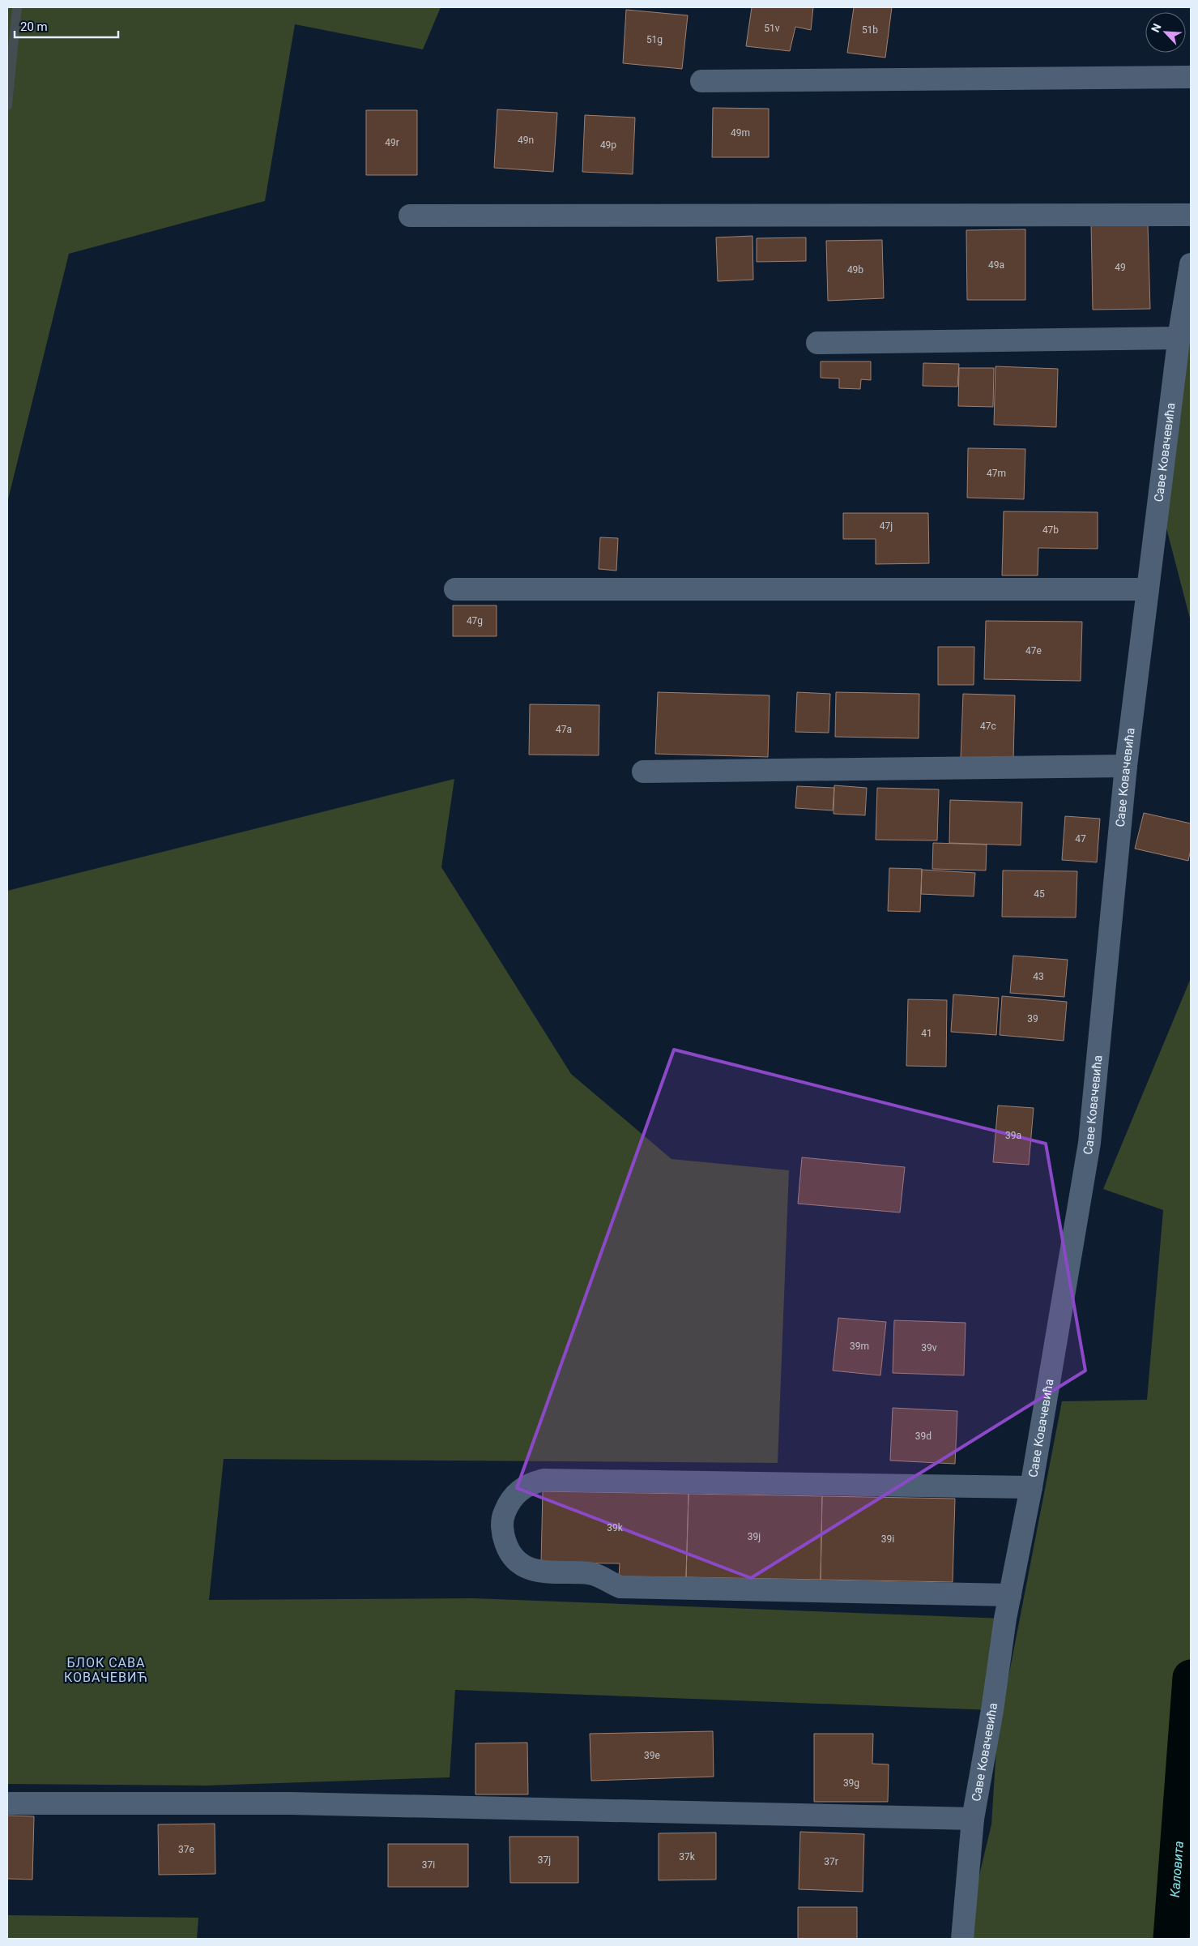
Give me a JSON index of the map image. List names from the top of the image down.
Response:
{
  "streets": {
    "street": ["Саве Ковачевића"]
  },
  "districts": ["БЛОК САВА КОВАЧЕВИЋ"],
  "water": ["Каловита"],
  "house_numbers": [
    "51v",
    "51b",
    "51g",
    "49m",
    "49n",
    "49r",
    "49p",
    "49a",
    "49",
    "49b",
    "47m",
    "47j",
    "47b",
    "47g",
    "47e",
    "47c",
    "47a",
    "47",
    "45",
    "43",
    "39",
    "41",
    "39a",
    "39m",
    "39v",
    "39d",
    "39k",
    "39j",
    "39i",
    "39e",
    "39g",
    "37e",
    "37k",
    "37j",
    "37r",
    "37i"
  ],
  "scale_bar": "20 m",
  "north": "top left"
}
